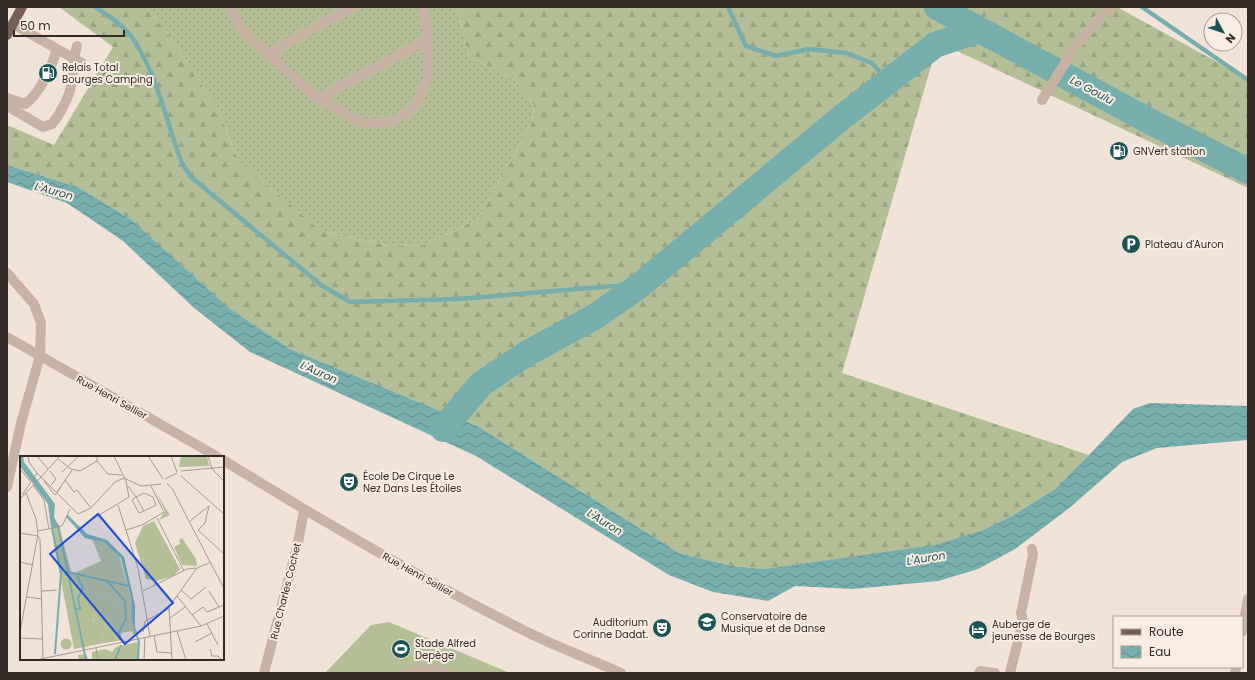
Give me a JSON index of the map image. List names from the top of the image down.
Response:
{
  "streets": {
    "street": ["Rue Henri Sellier", "Rue Charles Cochet"]
  },
  "crossings": [
    ["Rue Henri Sellier", "Rue Charles Cochet"]
  ],
  "water": ["Le Goulu", "L'Auron"],
  "places": {
    "fuel station": ["Relais Total Bourges Camping", "GNVert station"],
    "parking": ["Plateau d'Auron"],
    "theatre": ["École De Cirque Le Nez Dans Les Étoiles", "Auditorium Corinne Dadat."],
    "school or university": ["Conservatoire de Musique et de Danse"],
    "hotel": ["Auberge de jeunesse de Bourges"],
    "sports": ["Stade Alfred Depège"]
  },
  "legend": ["Route", "Eau"],
  "scale_bar": "50 m",
  "north": "bottom right"
}
